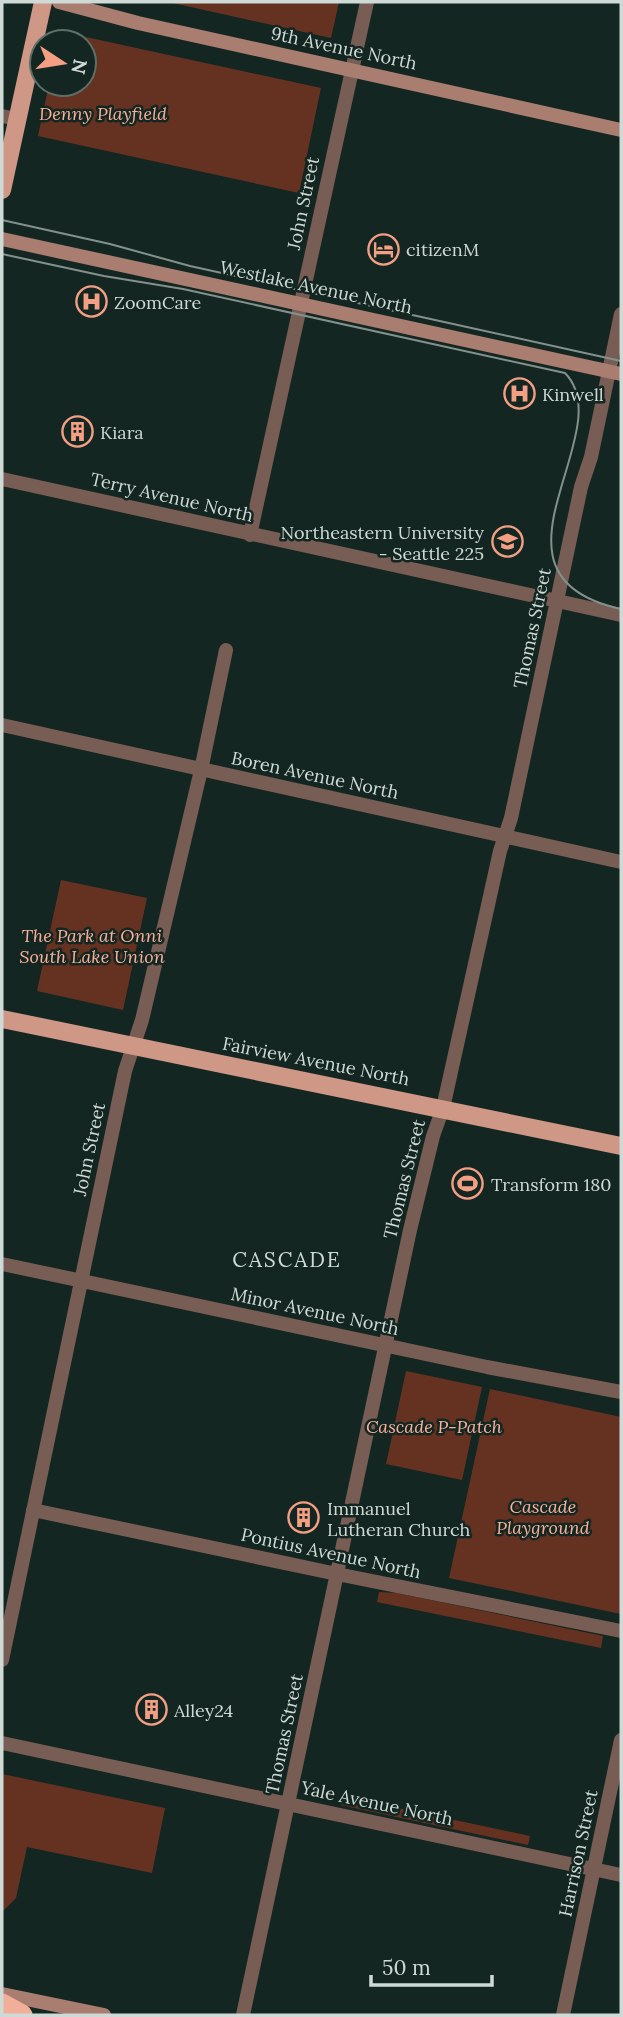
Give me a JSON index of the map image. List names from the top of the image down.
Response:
{
  "streets": {
    "main road": ["9th Avenue North", "Westlake Avenue North", "Fairview Avenue North"],
    "street": [
      "John Street",
      "Terry Avenue North",
      "Thomas Street",
      "Boren Avenue North",
      "Minor Avenue North",
      "Pontius Avenue North",
      "Yale Avenue North",
      "Harrison Street"
    ]
  },
  "crossings": [
    ["9th Avenue North", "John Street"],
    ["John Street", "Westlake Avenue North"],
    ["John Street", "Terry Avenue North"],
    ["John Street", "Boren Avenue North"],
    ["John Street", "Fairview Avenue North"],
    ["John Street", "Minor Avenue North"],
    ["John Street", "Pontius Avenue North"],
    ["Westlake Avenue North", "Thomas Street"],
    ["Terry Avenue North", "Thomas Street"],
    ["Thomas Street", "Boren Avenue North"],
    ["Thomas Street", "Fairview Avenue North"],
    ["Thomas Street", "Minor Avenue North"],
    ["Thomas Street", "Pontius Avenue North"],
    ["Thomas Street", "Yale Avenue North"],
    ["Yale Avenue North", "Harrison Street"]
  ],
  "districts": ["CASCADE"],
  "parks": [
    "Denny Playfield",
    "The Park at Onni South Lake Union",
    "Cascade P-Patch",
    "Cascade Playground"
  ],
  "places": {
    "hotel": ["citizenM"],
    "hospital": ["ZoomCare", "Kinwell"],
    "building": ["Kiara", "Immanuel Lutheran Church", "Alley24"],
    "school or university": ["Northeastern University - Seattle 225"],
    "sports": ["Transform 180"]
  },
  "scale_bar": "50 m",
  "north": "right"
}
